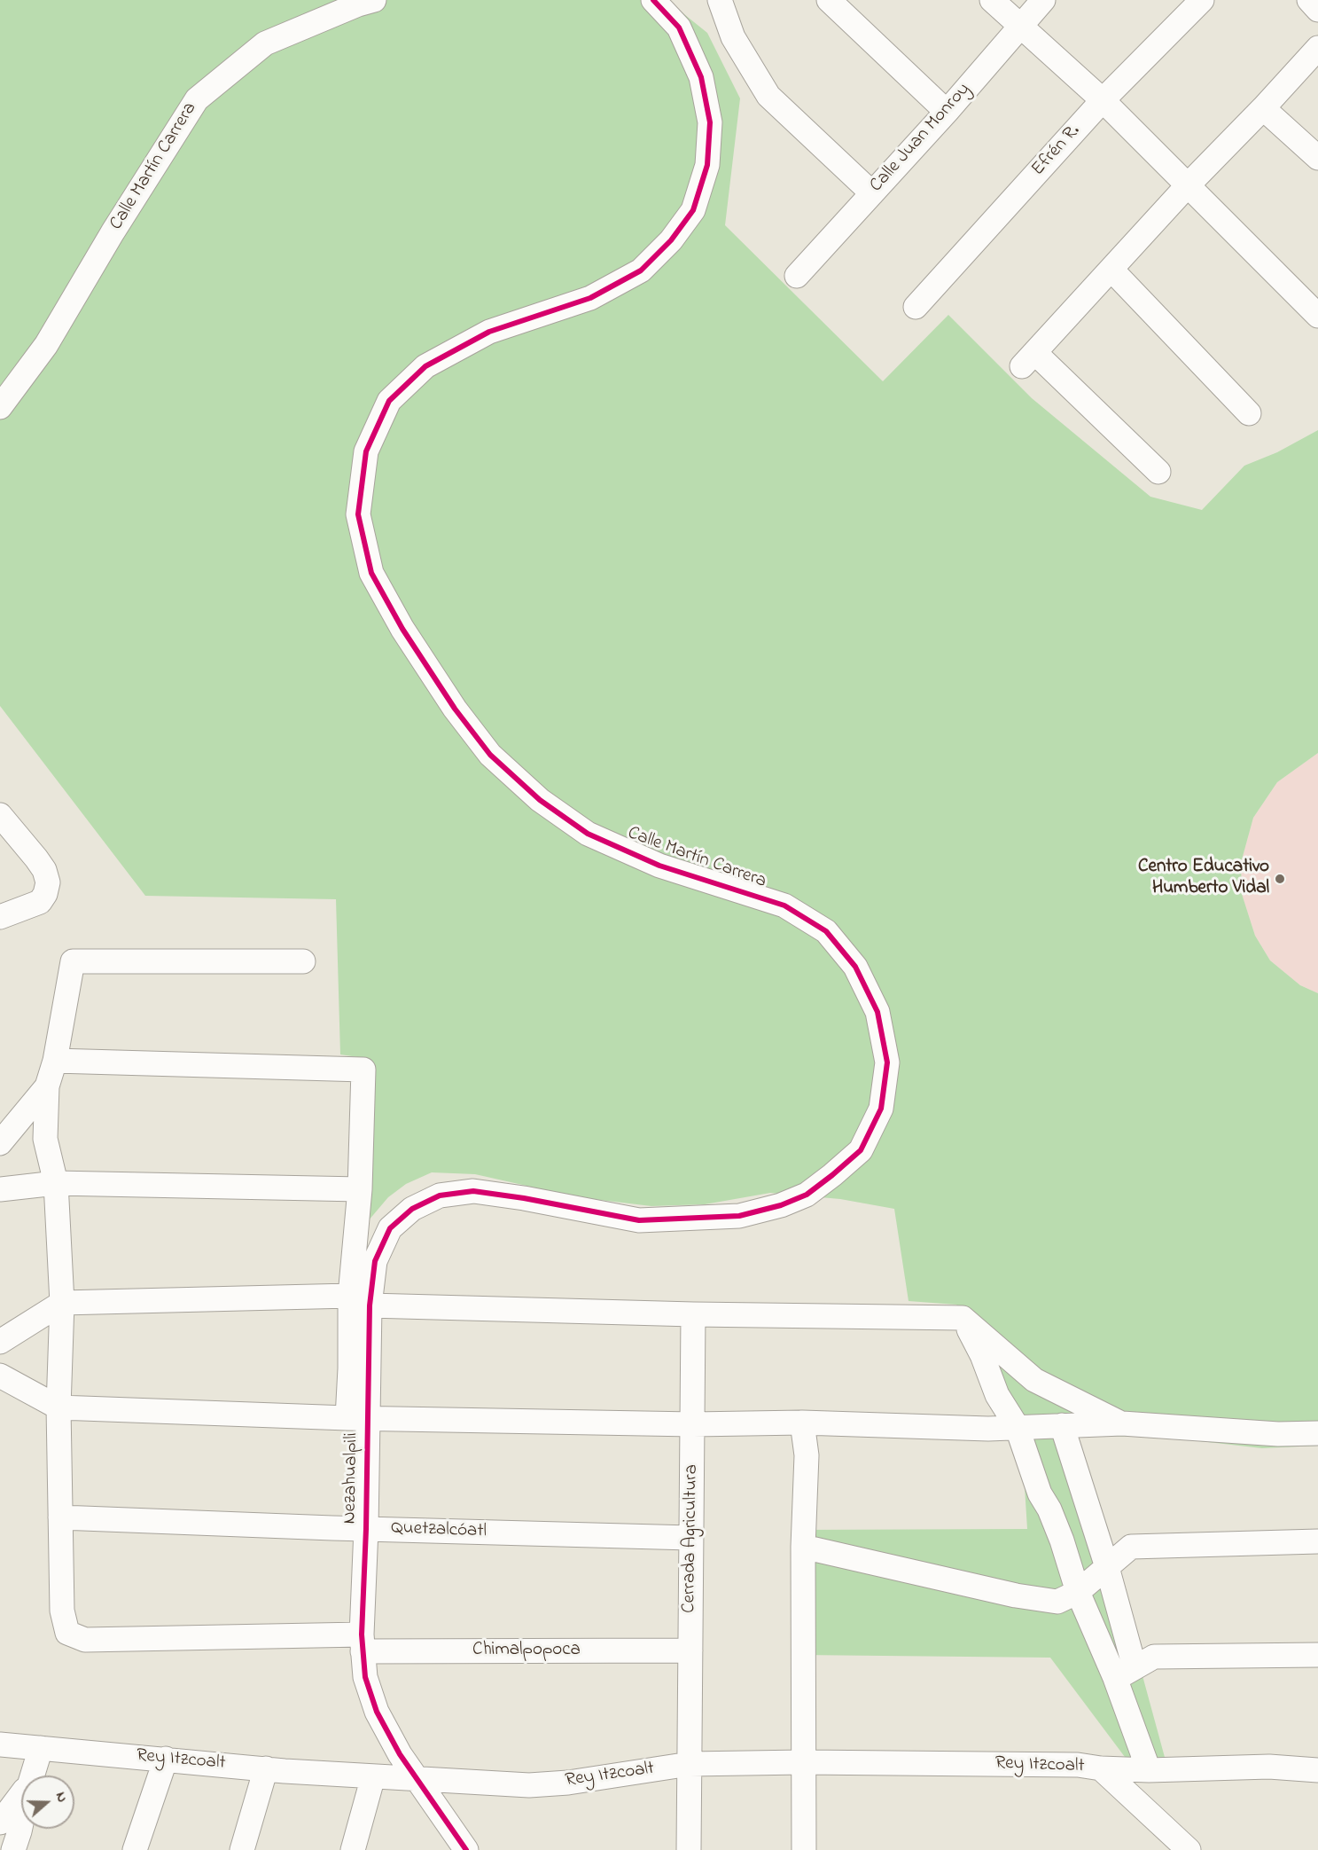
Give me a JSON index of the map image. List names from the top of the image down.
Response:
{
  "streets": {
    "street": [
      "Calle Juan Monroy",
      "Efrén R.",
      "Calle Martín Carrera",
      "Nezahualpili",
      "Quetzalcóatl",
      "Cerrada Agricultura",
      "Chimalpopoca",
      "Rey Itzcoalt"
    ]
  },
  "crossings": [
    ["Calle Martín Carrera", "Nezahualpili"],
    ["Nezahualpili", "Quetzalcóatl"],
    ["Nezahualpili", "Chimalpopoca"],
    ["Nezahualpili", "Rey Itzcoalt"],
    ["Quetzalcóatl", "Cerrada Agricultura"],
    ["Quetzalcóatl", "Chimalpopoca"],
    ["Cerrada Agricultura", "Chimalpopoca"],
    ["Cerrada Agricultura", "Rey Itzcoalt"]
  ],
  "places": ["Centro Educativo Humberto Vidal"],
  "north": "right"
}
